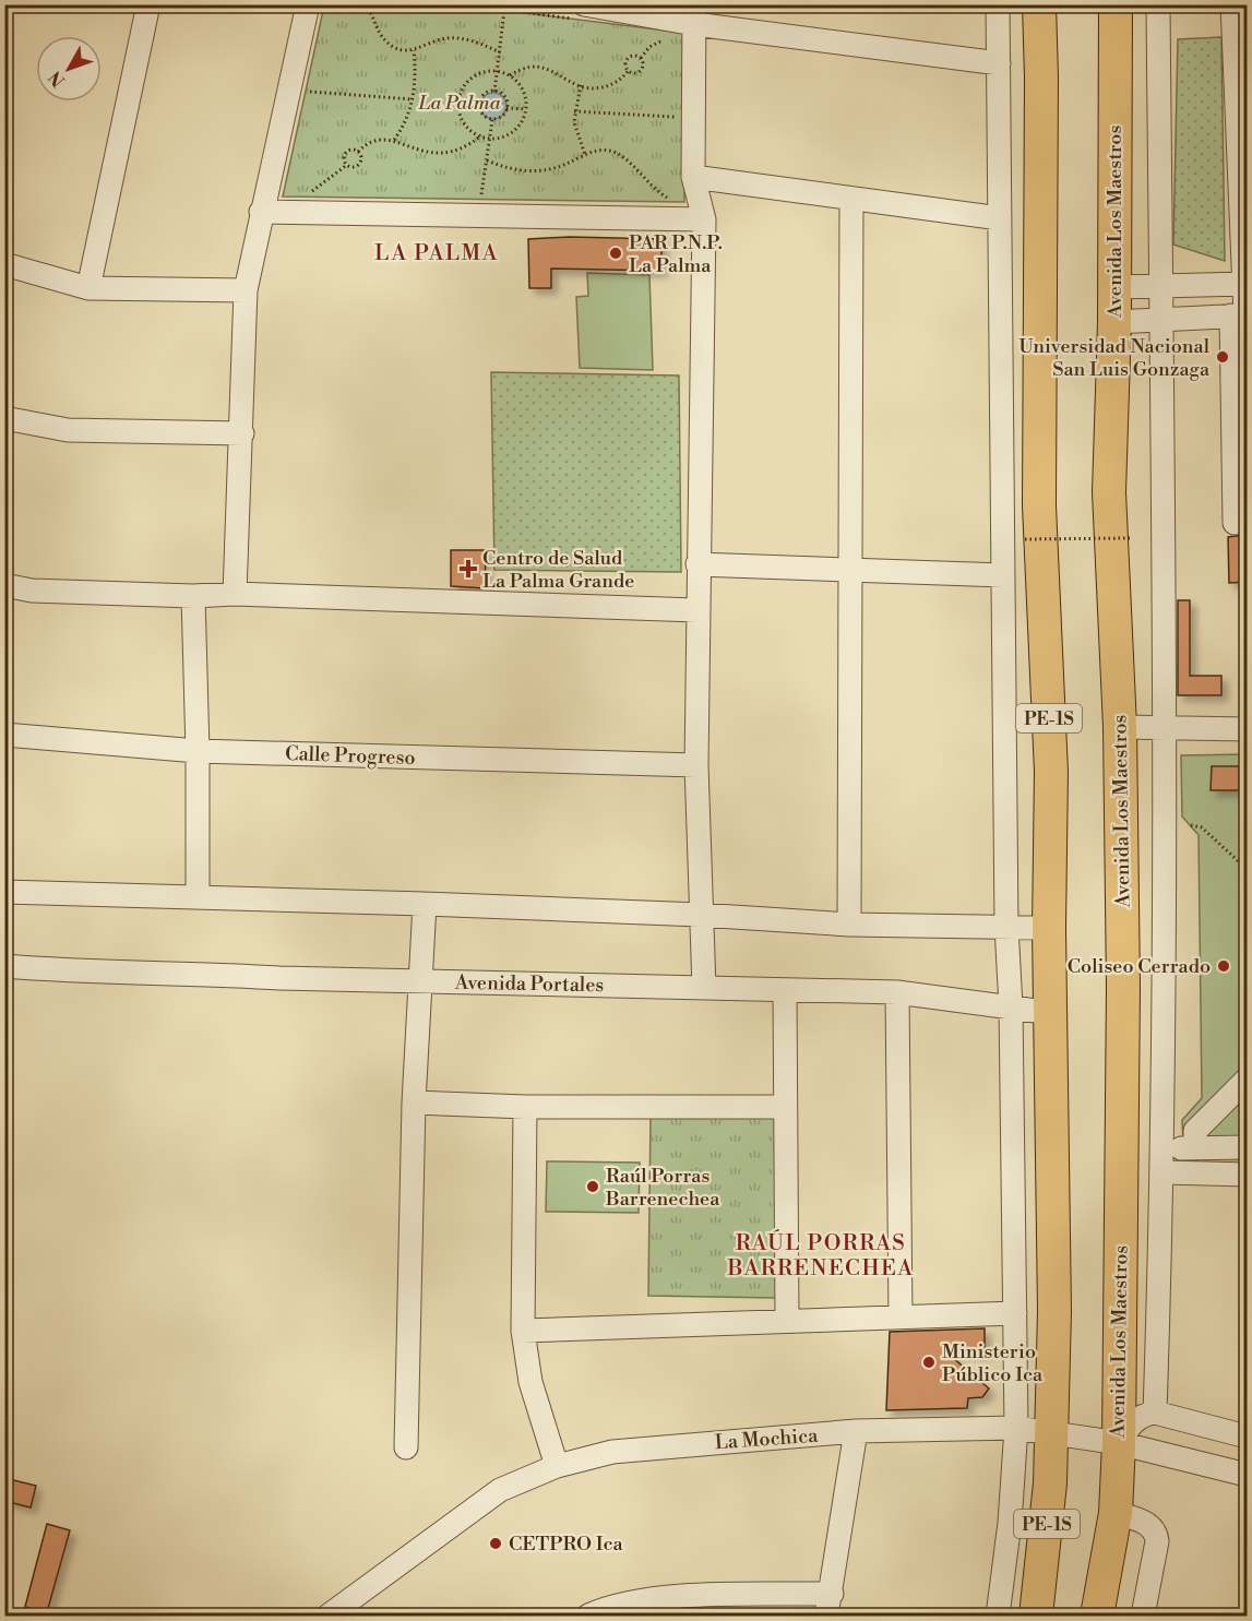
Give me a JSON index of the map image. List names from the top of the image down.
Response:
{
  "streets": {
    "highway": ["Avenida Los Maestros", "PE-1S"],
    "street": ["Calle Progreso", "Avenida Portales", "La Mochica"]
  },
  "crossings": [
    ["Avenida Los Maestros", "La Mochica"],
    ["PE-1S", "Avenida Portales"],
    ["PE-1S", "La Mochica"]
  ],
  "districts": ["LA PALMA", "RAÚL PORRAS BARRENECHEA"],
  "parks": ["La Palma"],
  "places": {
    "other": [
      "PAR P.N.P. La Palma",
      "Universidad Nacional San Luis Gonzaga",
      "Coliseo Cerrado",
      "Raúl Porras Barrenechea",
      "Ministerio Público Ica",
      "CETPRO Ica"
    ],
    "health": ["Centro de Salud La Palma Grande"]
  },
  "north": "bottom left"
}
